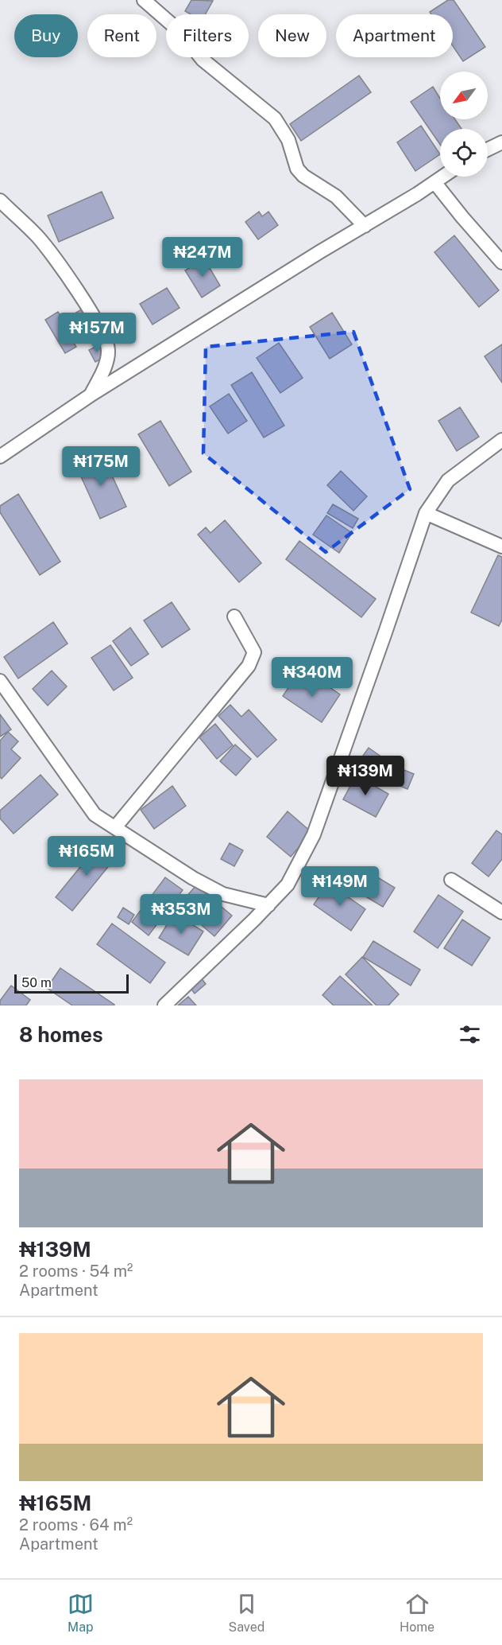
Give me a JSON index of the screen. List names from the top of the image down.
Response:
{
  "scale_bar": "50 m",
  "north": "bottom left",
  "page": {
    "chip": [
      "Buy",
      "Rent",
      "Filters",
      "New",
      "Apartment"
    ],
    "price": [
      "₦247M",
      "₦157M",
      "₦175M",
      "₦340M",
      "₦139M",
      "₦165M",
      "₦149M",
      "₦353M"
    ],
    "scale": "50 m",
    "heading": "8 homes",
    "list": [
      {
        "name": "₦139M",
        "note": "2 rooms · 54 m² · Apartment"
      },
      {
        "name": "₦165M",
        "note": "2 rooms · 64 m² · Apartment"
      }
    ],
    "tabs": ["Map", "Saved", "Home"]
  }
}
